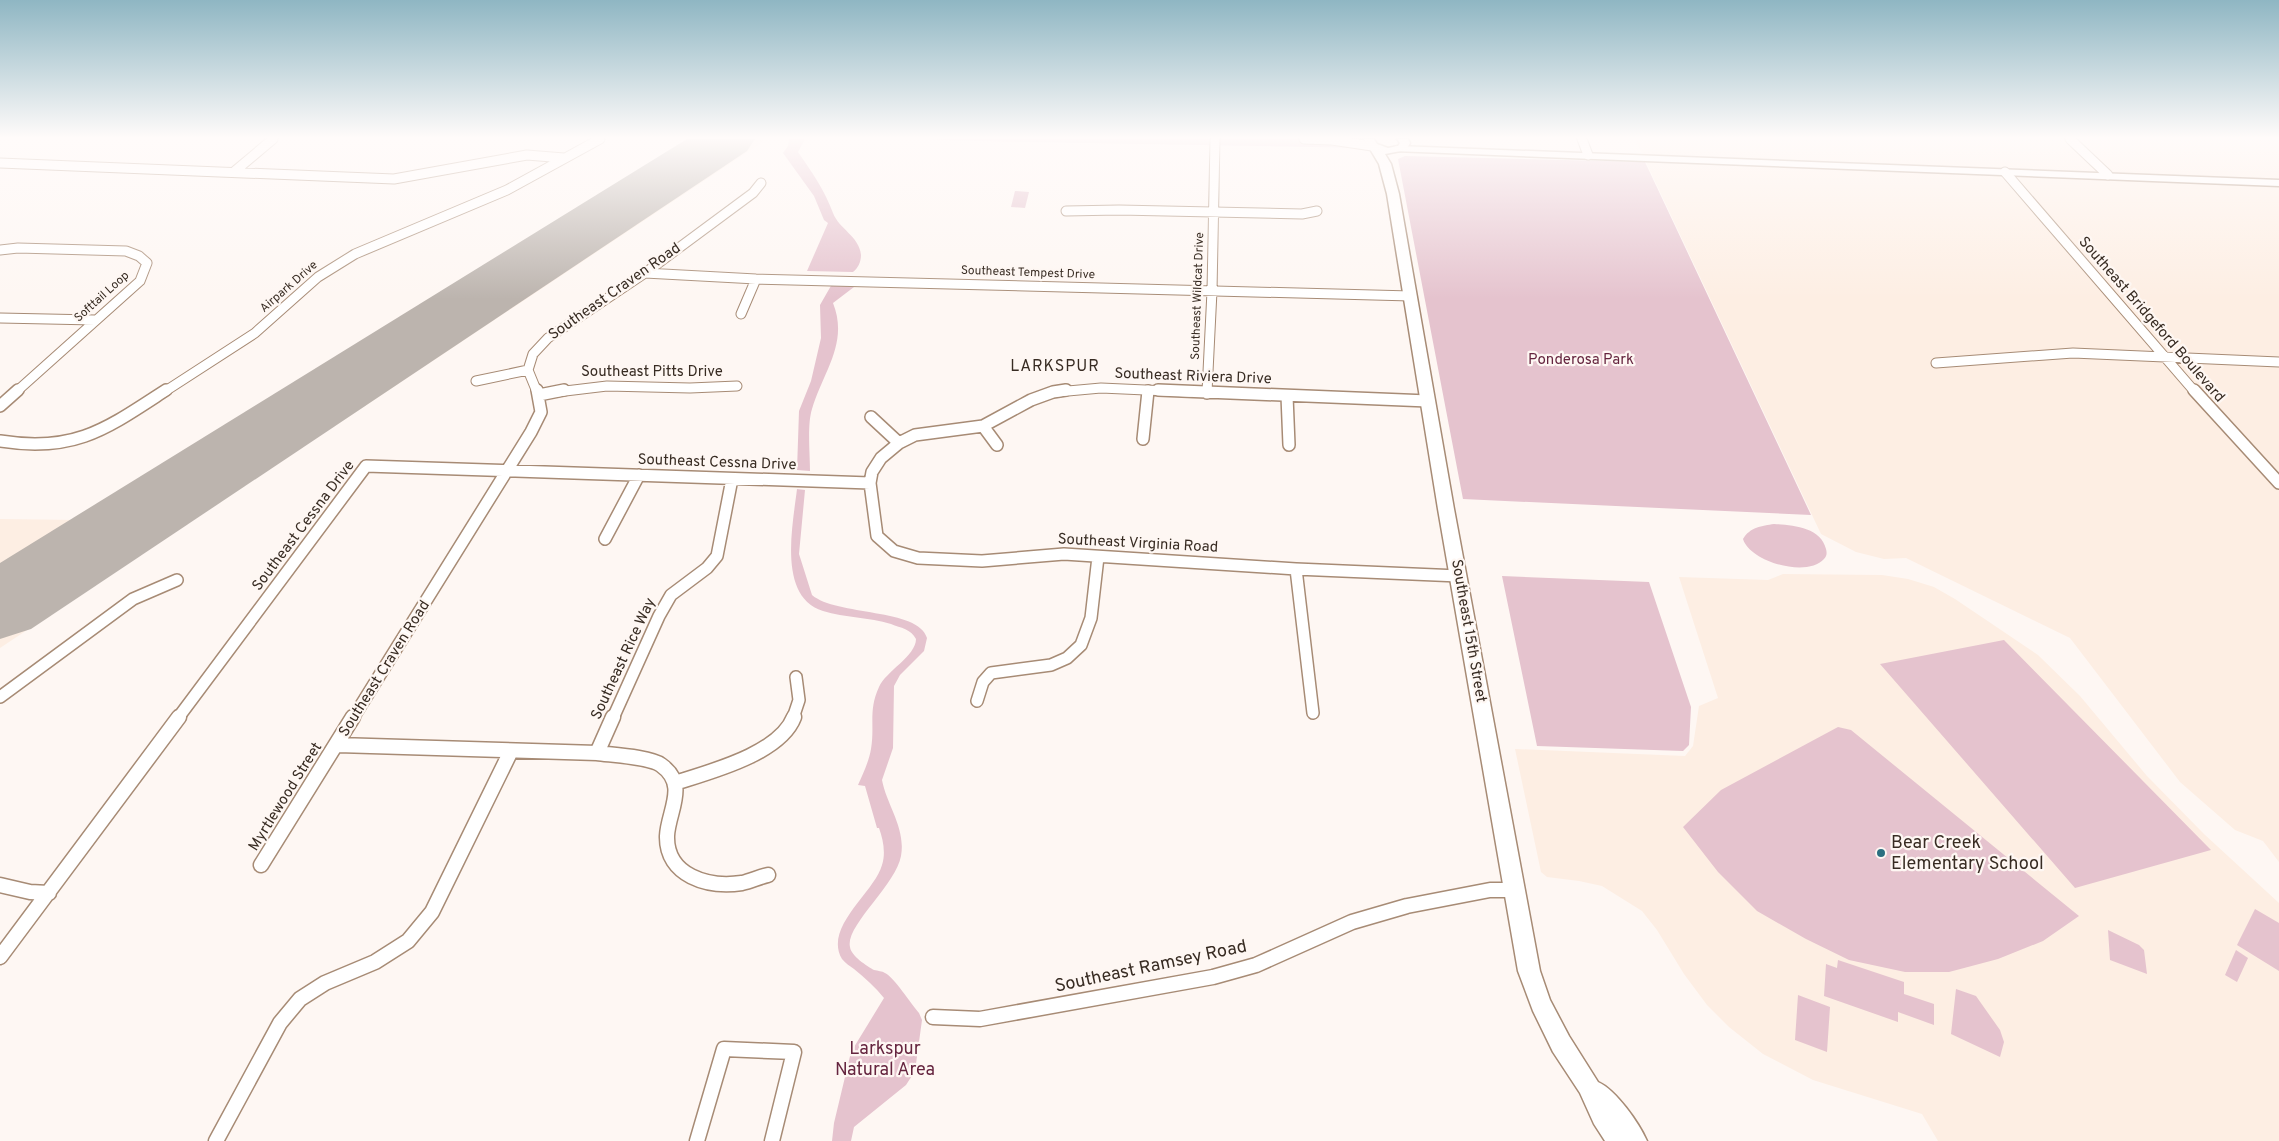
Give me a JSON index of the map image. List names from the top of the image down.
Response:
{
  "streets": {
    "main road": ["Southeast 15th Street"],
    "street": [
      "Southeast Tempest Drive",
      "Airpark Drive",
      "Southeast Craven Road",
      "Southeast Wildcat Drive",
      "Softtail Loop",
      "Southeast Bridgeford Boulevard",
      "Southeast Pitts Drive",
      "Southeast Riviera Drive",
      "Southeast Cessna Drive",
      "Southeast Virginia Road",
      "Southeast Rice Way",
      "Myrtlewood Street",
      "Southeast Ramsey Road"
    ]
  },
  "crossings": [
    ["Southeast Tempest Drive", "Southeast Craven Road"],
    ["Southeast Tempest Drive", "Southeast Wildcat Drive"],
    ["Southeast Tempest Drive", "Southeast 15th Street"],
    ["Southeast Craven Road", "Southeast Pitts Drive"],
    ["Southeast Craven Road", "Southeast Cessna Drive"],
    ["Southeast Craven Road", "Southeast Rice Way"],
    ["Southeast Craven Road", "Myrtlewood Street"],
    ["Southeast Wildcat Drive", "Southeast Riviera Drive"],
    ["Southeast Riviera Drive", "Southeast Cessna Drive"],
    ["Southeast Riviera Drive", "Southeast Virginia Road"],
    ["Southeast Riviera Drive", "Southeast 15th Street"],
    ["Southeast Cessna Drive", "Southeast Virginia Road"],
    ["Southeast Cessna Drive", "Southeast Rice Way"],
    ["Southeast Virginia Road", "Southeast 15th Street"],
    ["Southeast 15th Street", "Southeast Ramsey Road"]
  ],
  "districts": ["LARKSPUR"],
  "parks": ["Ponderosa Park", "Larkspur Natural Area"],
  "places": ["Bear Creek Elementary School"]
}
